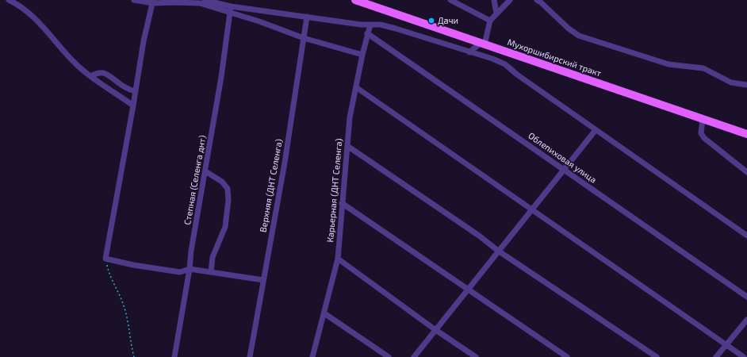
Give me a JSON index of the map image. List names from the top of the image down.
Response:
{
  "streets": {
    "main road": ["Мухоршибирский тракт"],
    "street": [
      "Облепиховая улица",
      "Степная (Селенга днт)",
      "Верхняя (ДНТ Селенга)",
      "Карьерная (ДНТ Селенга)"
    ]
  },
  "crossings": [
    ["Облепиховая улица", "Карьерная (ДНТ Селенга)"]
  ],
  "places": ["Дачи"]
}
